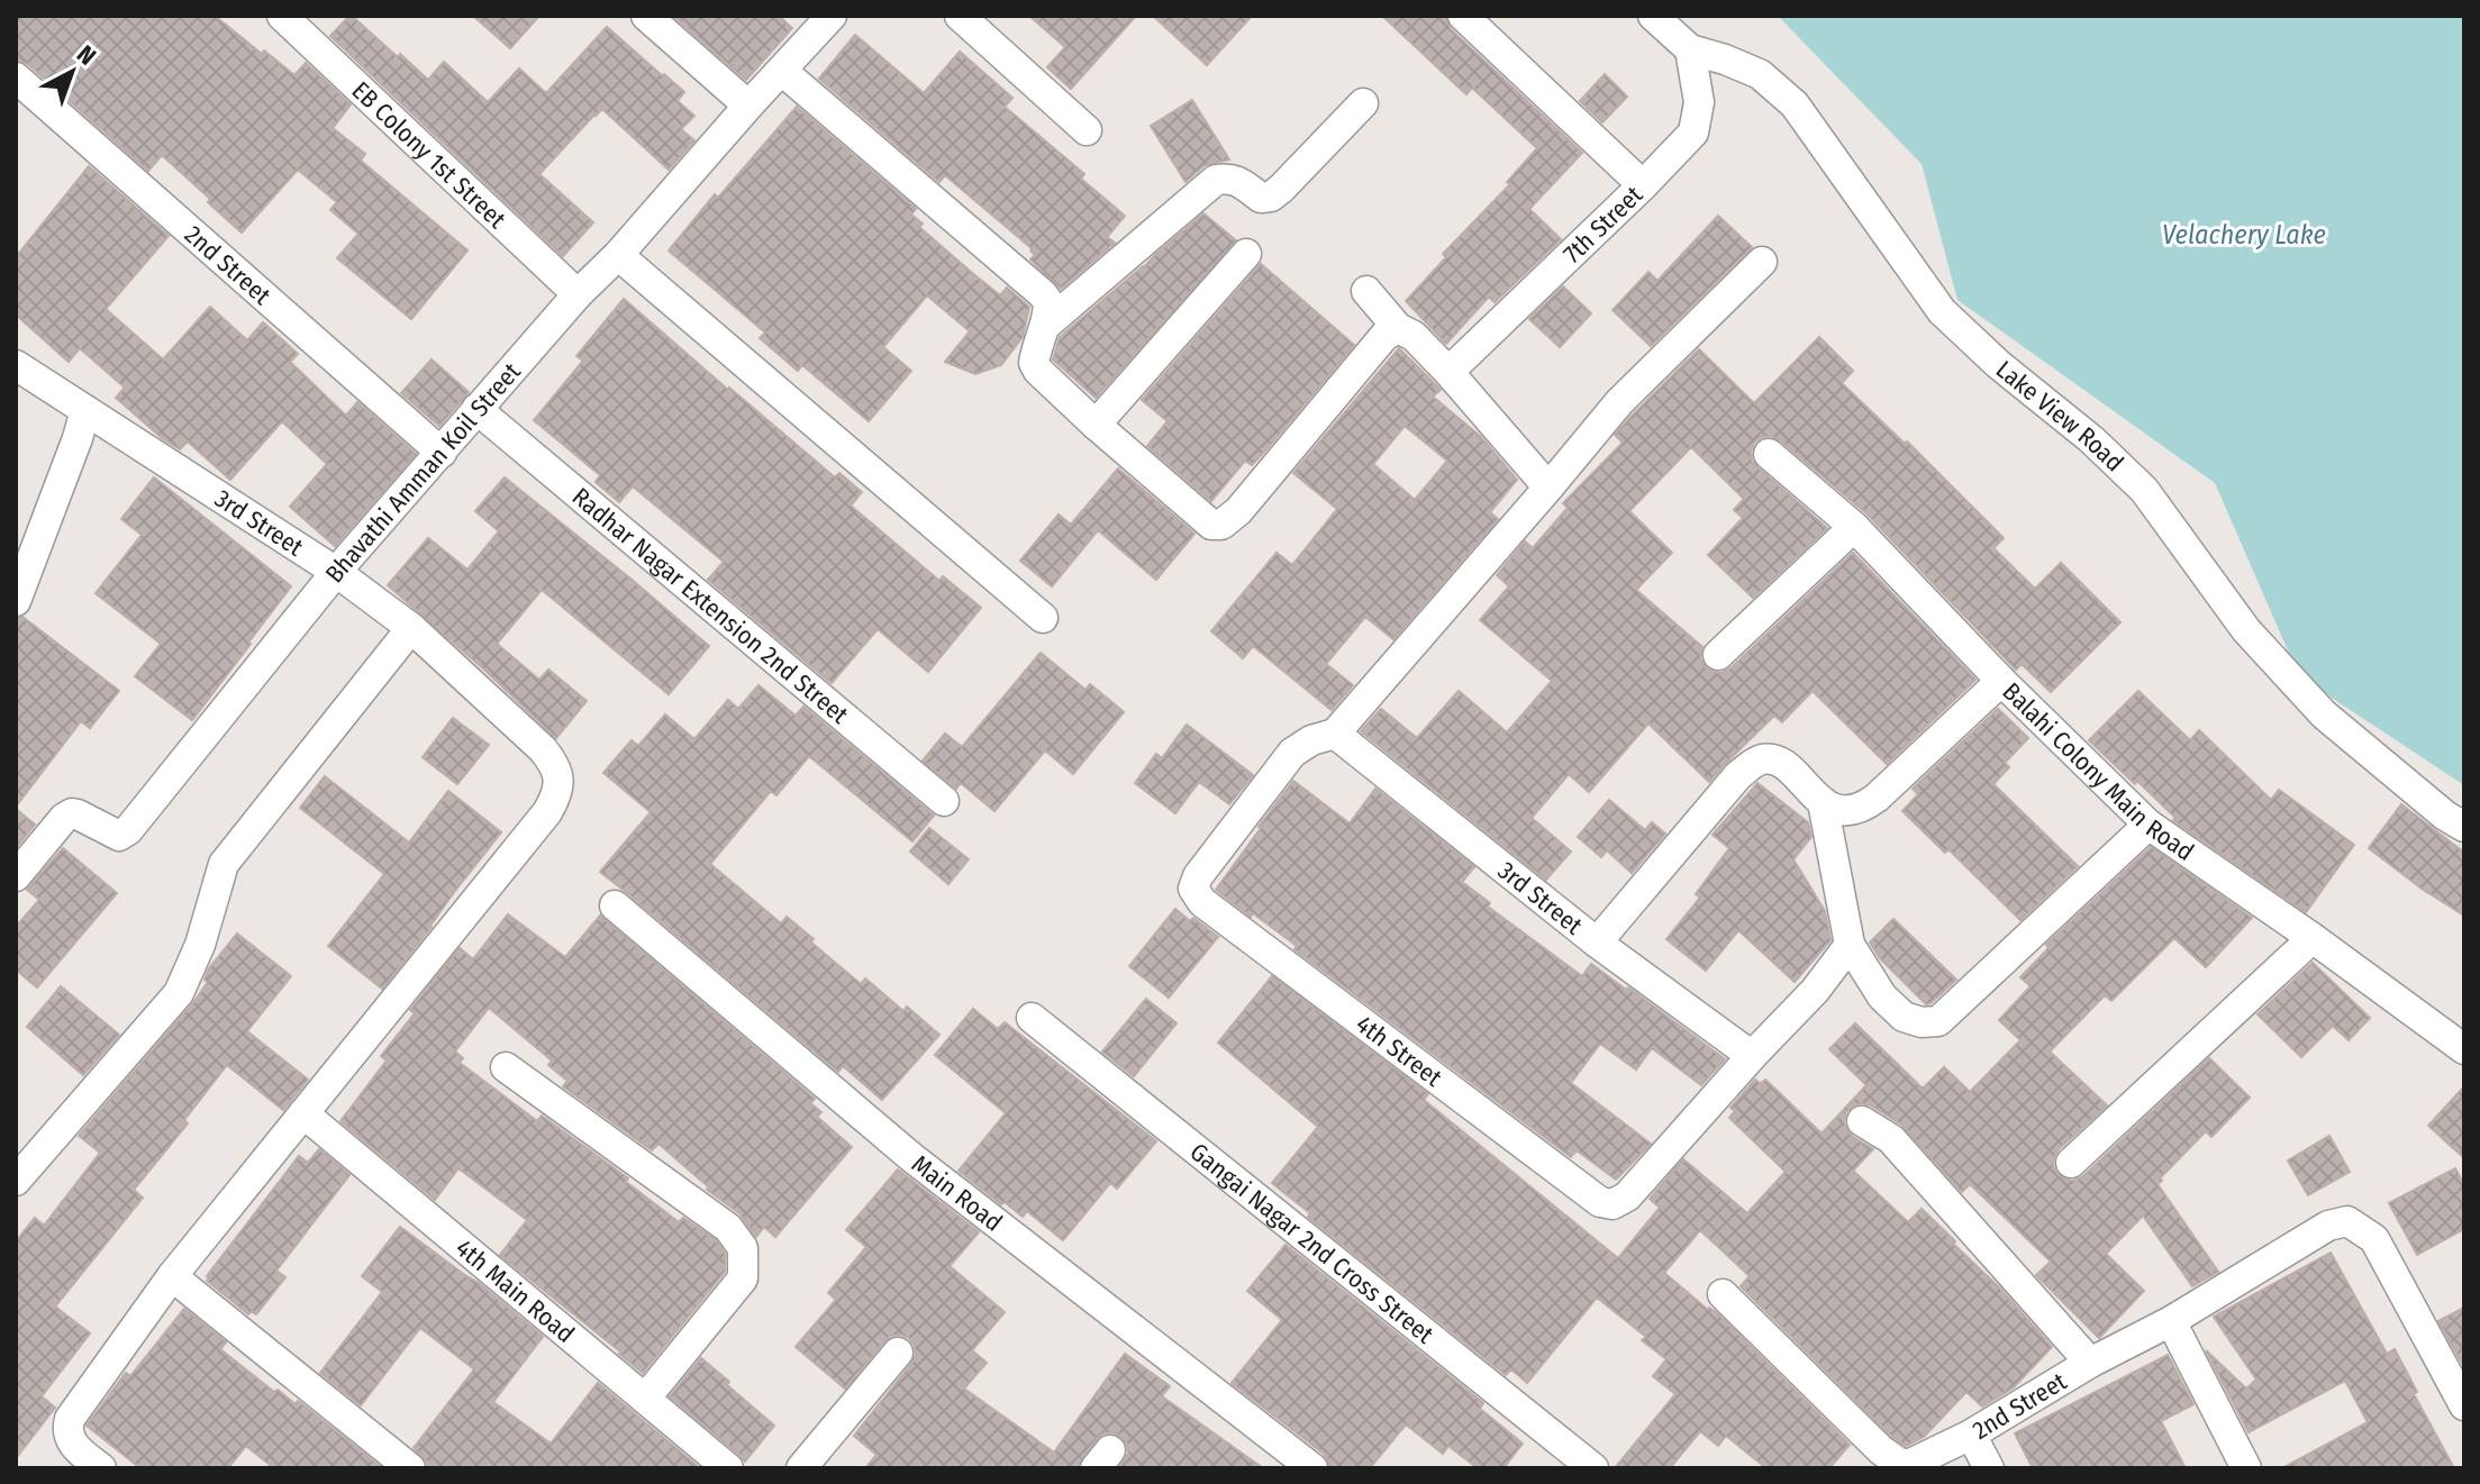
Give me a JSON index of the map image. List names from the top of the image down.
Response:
{
  "streets": {
    "street": [
      "EB Colony 1st Street",
      "7th Street",
      "2nd Street",
      "Lake View Road",
      "Bhavathi Amman Koil Street",
      "3rd Street",
      "Radhar Nagar Extension 2nd Street",
      "Balahi Colony Main Road",
      "4th Street",
      "Main Road",
      "Gangai Nagar 2nd Cross Street",
      "4th Main Road"
    ]
  },
  "crossings": [
    ["EB Colony 1st Street", "Bhavathi Amman Koil Street"],
    ["7th Street", "Lake View Road"],
    ["2nd Street", "Bhavathi Amman Koil Street"],
    ["Bhavathi Amman Koil Street", "3rd Street"],
    ["Bhavathi Amman Koil Street", "Radhar Nagar Extension 2nd Street"],
    ["3rd Street", "4th Street"],
    ["3rd Street", "4th Main Road"]
  ],
  "water": ["Velachery Lake"],
  "north": "top right"
}
